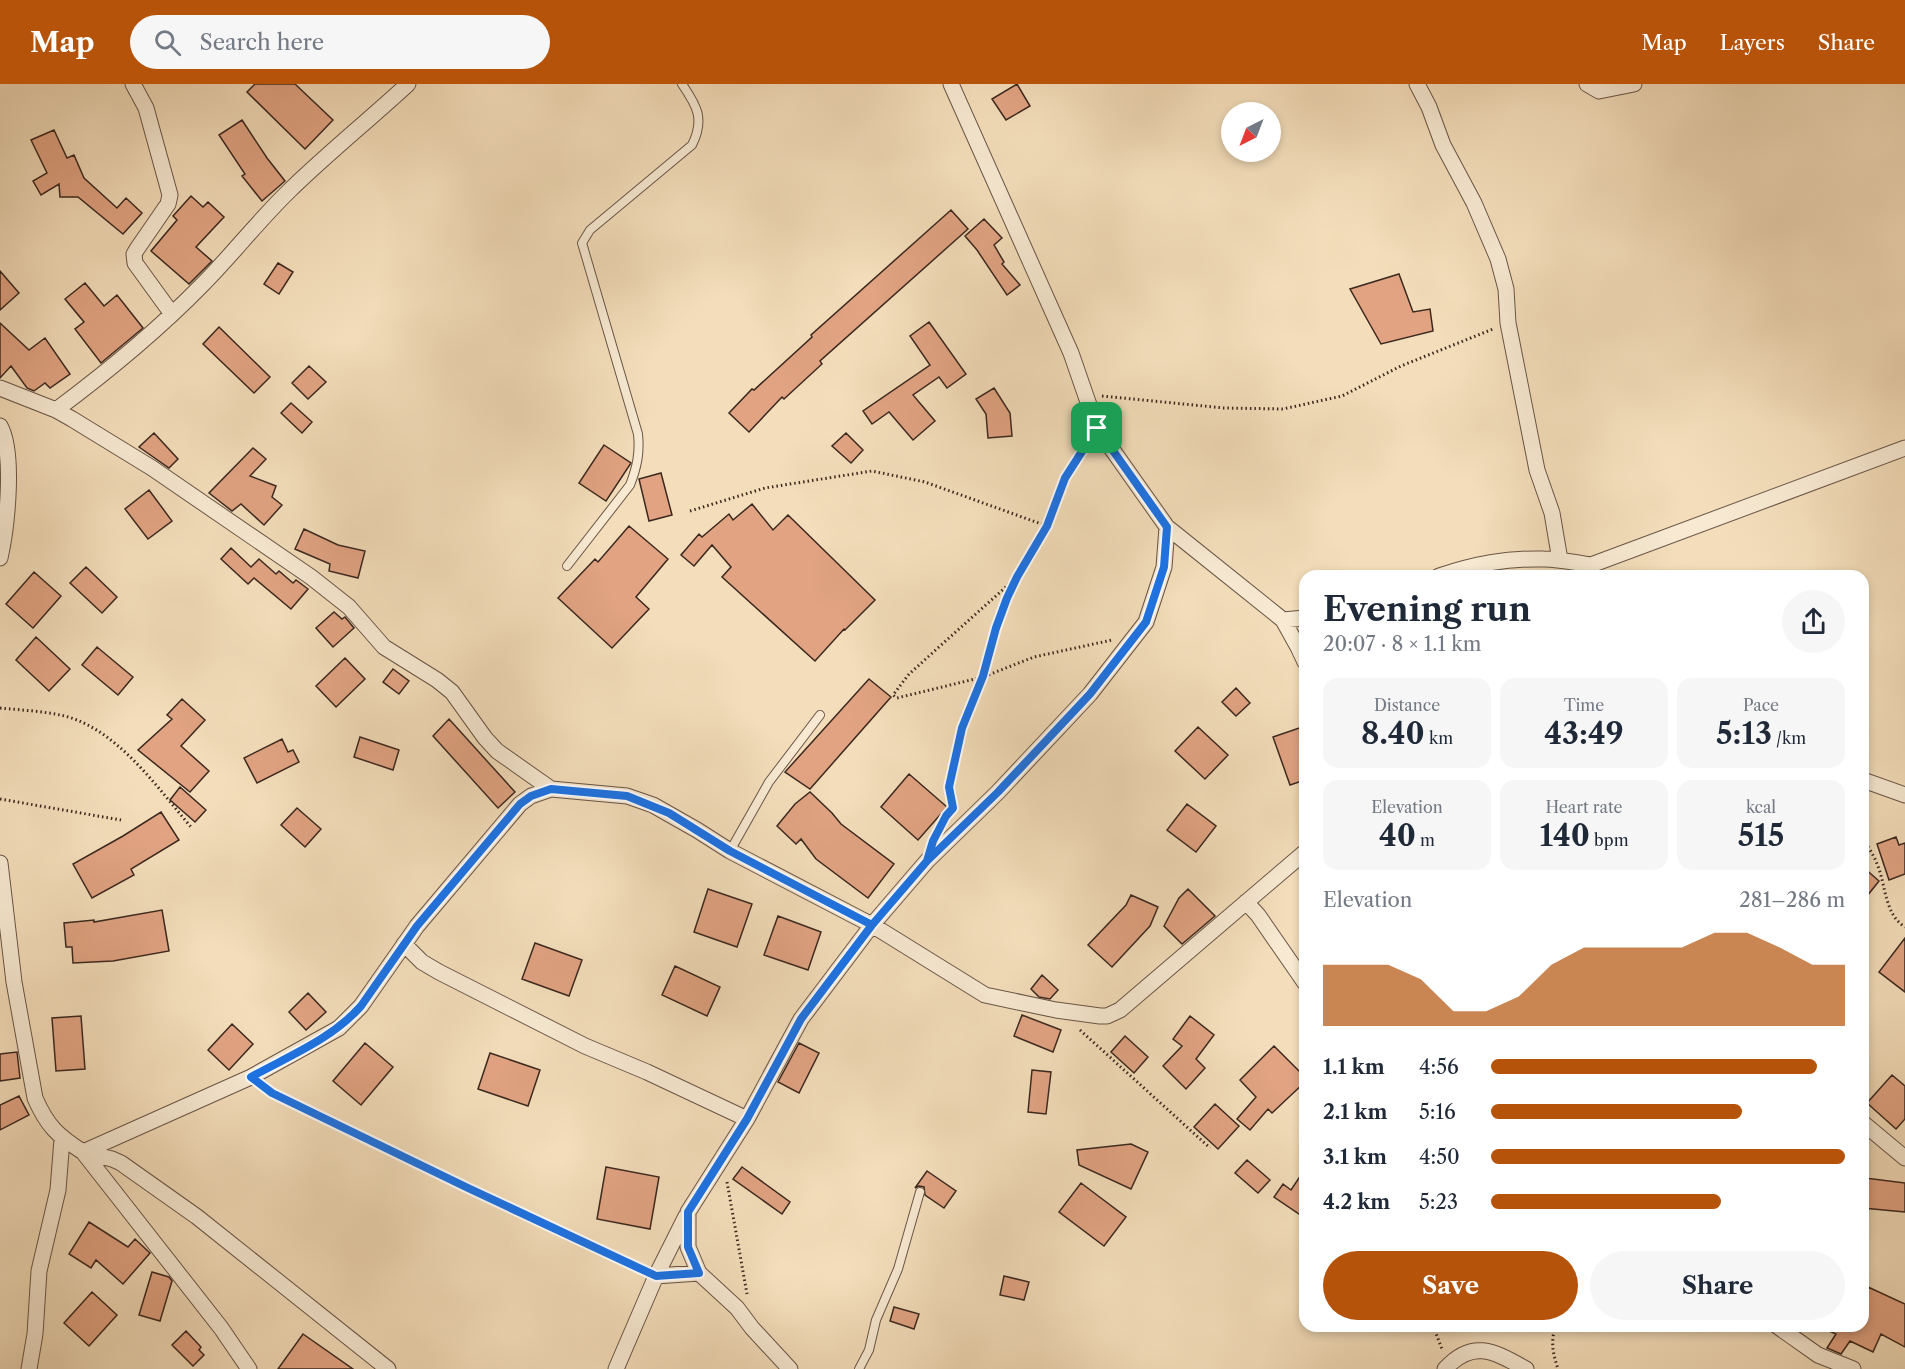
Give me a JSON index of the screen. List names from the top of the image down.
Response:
{
  "north": "bottom left",
  "page": {
    "header": "Map",
    "search": "Search here",
    "nav": ["Map", "Layers", "Share"],
    "heading": ["Evening run", "20:07 · 8 × 1.1 km"],
    "stats": [
      ["Distance", "8.40 km"],
      ["Time", "43:49"],
      ["Pace", "5:13 /km"],
      ["Elevation", "40 m"],
      ["Heart rate", "140 bpm"],
      ["kcal", "515"]
    ],
    "chart": ["Elevation", "281–286 m"],
    "list": [
      {
        "name": "1.1 km",
        "note": "4:56"
      },
      {
        "name": "2.1 km",
        "note": "5:16"
      },
      {
        "name": "3.1 km",
        "note": "4:50"
      },
      {
        "name": "4.2 km",
        "note": "5:23"
      }
    ],
    "buttons": ["Save", "Share"]
  }
}
